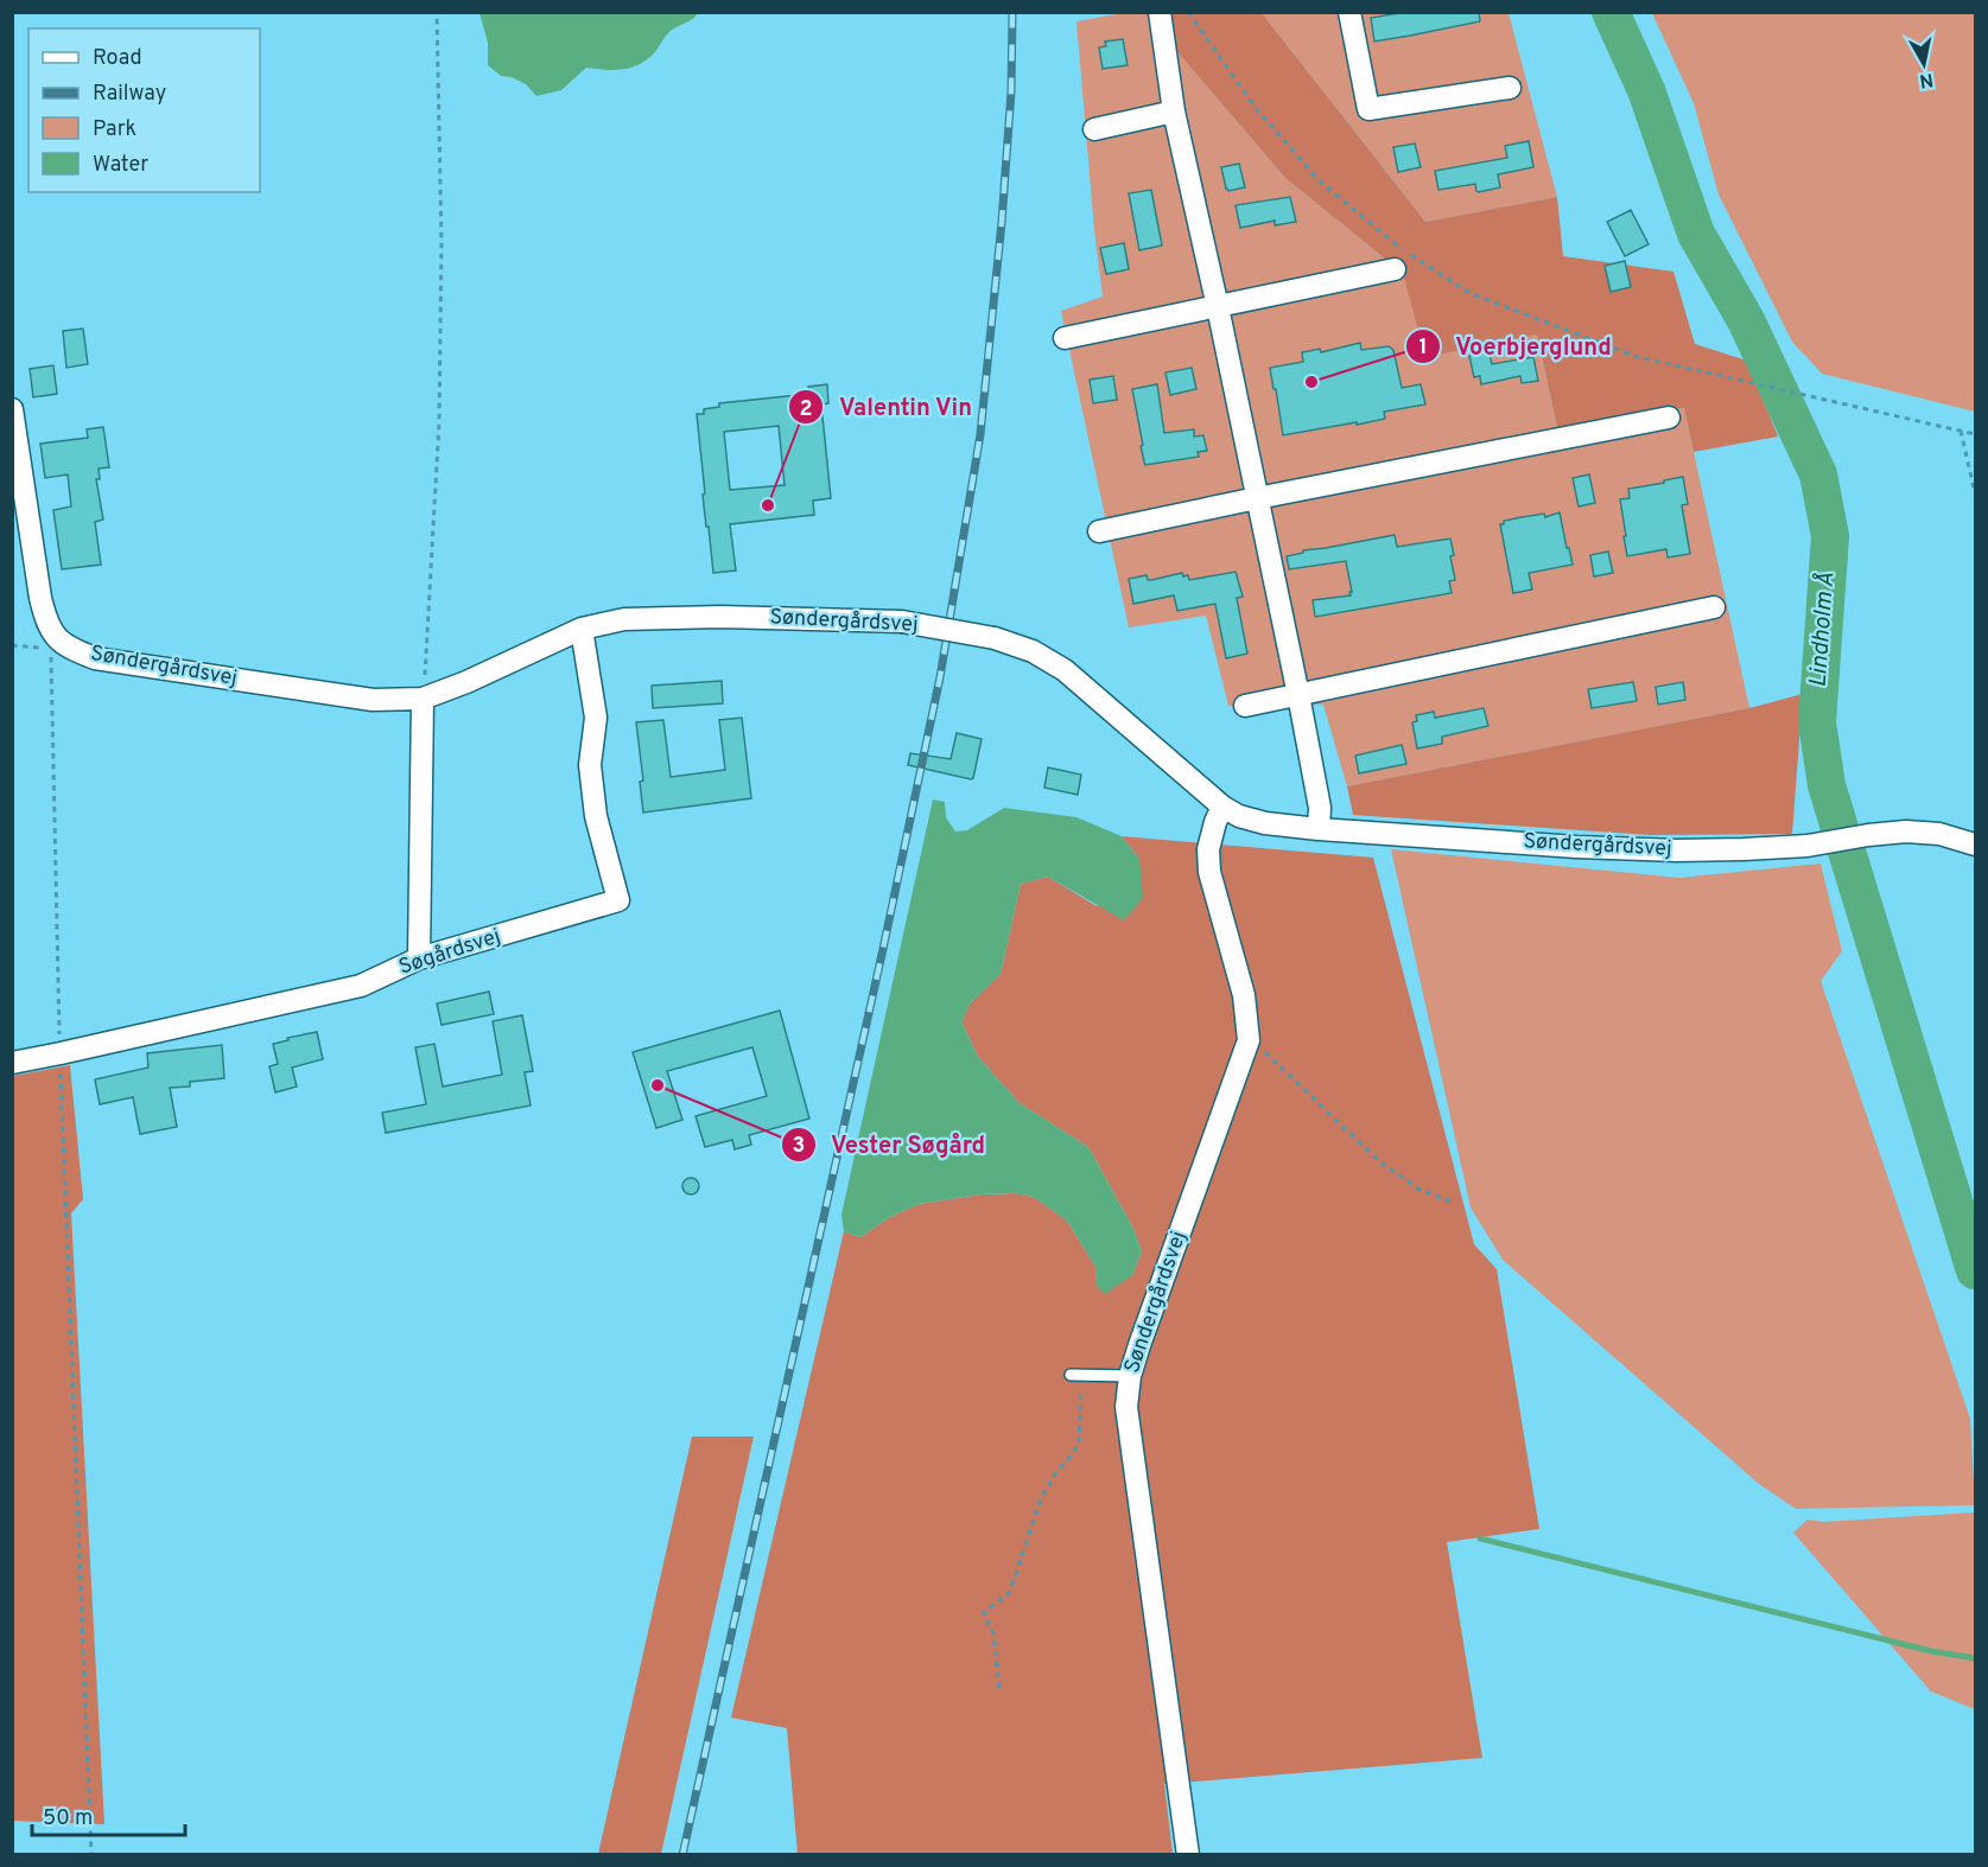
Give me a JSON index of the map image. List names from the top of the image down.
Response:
{
  "streets": {
    "street": ["Søndergårdsvej", "Søgårdsvej"]
  },
  "crossings": [
    ["Søndergårdsvej", "Søgårdsvej"]
  ],
  "water": ["Lindholm Å"],
  "places": ["Voerbjerglund", "Valentin Vin", "Vester Søgård"],
  "legend": [
    "Road",
    "Railway",
    "Park",
    "Water"
  ],
  "scale_bar": "50 m",
  "north": "bottom"
}
